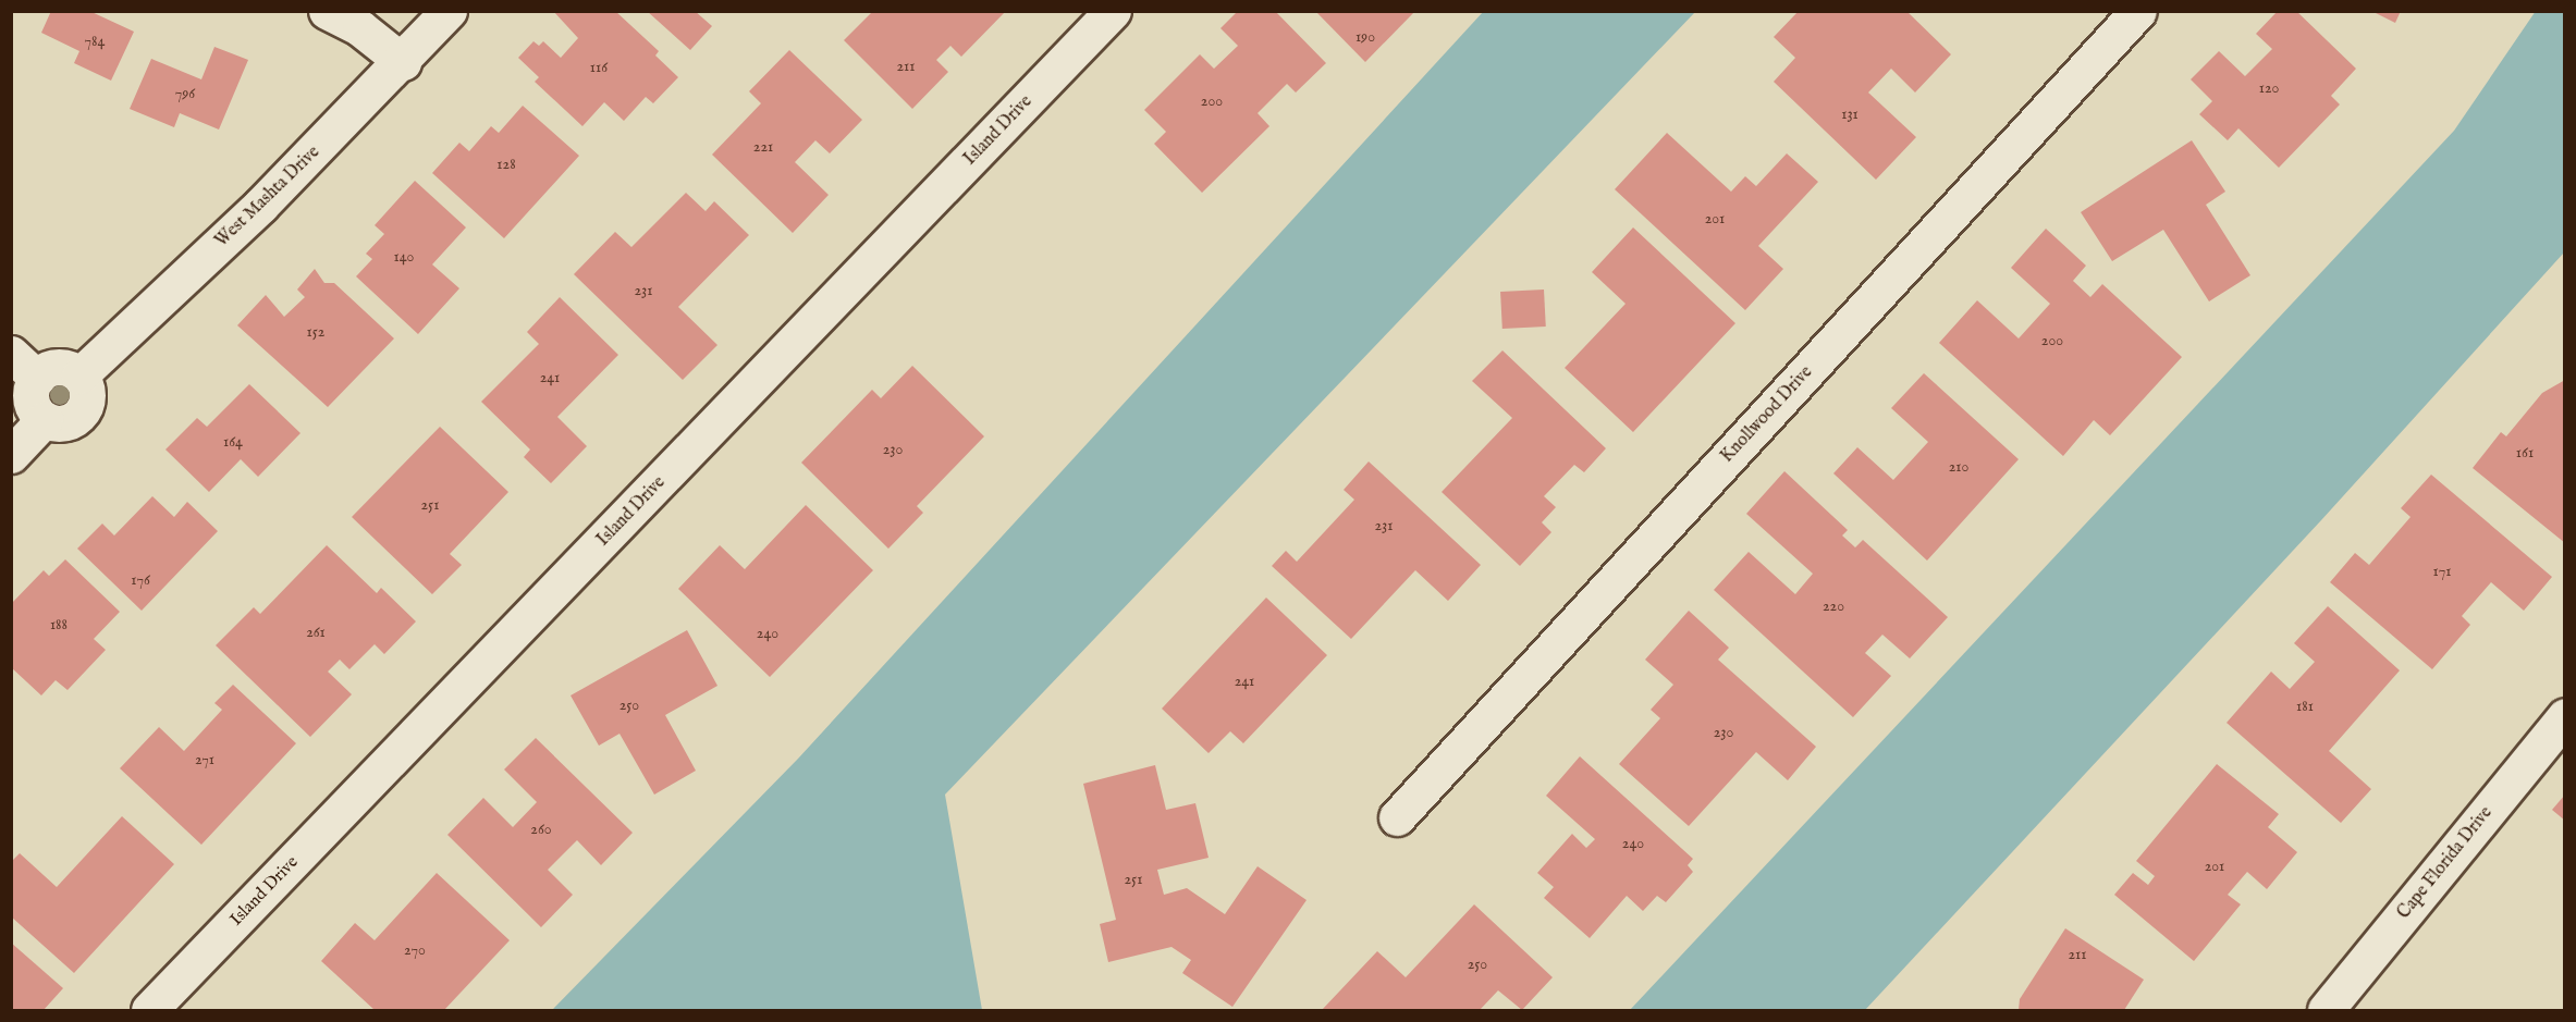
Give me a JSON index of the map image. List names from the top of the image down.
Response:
{
  "streets": {
    "street": [
      "Island Drive",
      "West Mashta Drive",
      "Knollwood Drive",
      "Cape Florida Drive"
    ]
  },
  "house_numbers": [
    "190",
    "784",
    "211",
    "116",
    "120",
    "796",
    "200",
    "131",
    "221",
    "128",
    "201",
    "140",
    "231",
    "152",
    "200",
    "241",
    "164",
    "230",
    "161",
    "210",
    "251",
    "231",
    "171",
    "176",
    "220",
    "188",
    "261",
    "240",
    "241",
    "250",
    "181",
    "230",
    "271",
    "260",
    "240",
    "201",
    "251",
    "270",
    "211",
    "250"
  ]
}
